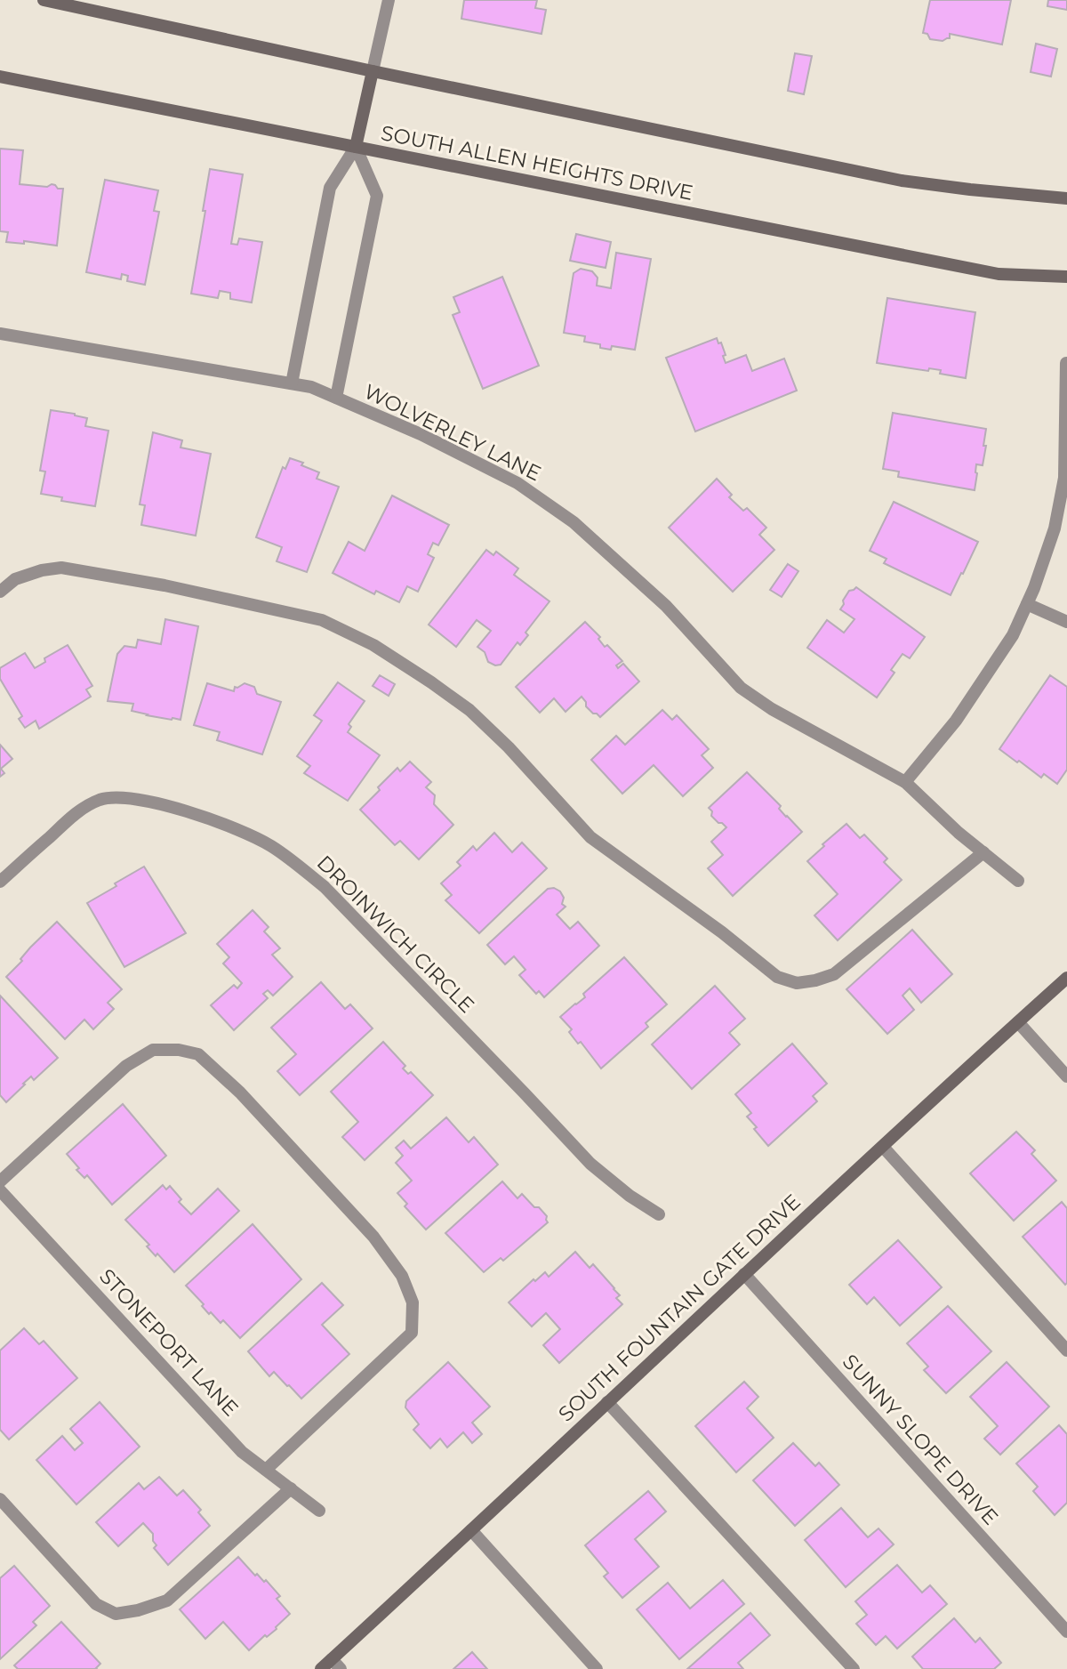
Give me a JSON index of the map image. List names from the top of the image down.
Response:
{
  "streets": {
    "main road": ["SOUTH ALLEN HEIGHTS DRIVE", "SOUTH FOUNTAIN GATE DRIVE"],
    "street": [
      "WOLVERLEY LANE",
      "DROINWICH CIRCLE",
      "STONEPORT LANE",
      "SUNNY SLOPE DRIVE"
    ]
  },
  "crossings": [
    ["SOUTH FOUNTAIN GATE DRIVE", "SUNNY SLOPE DRIVE"]
  ]
}
